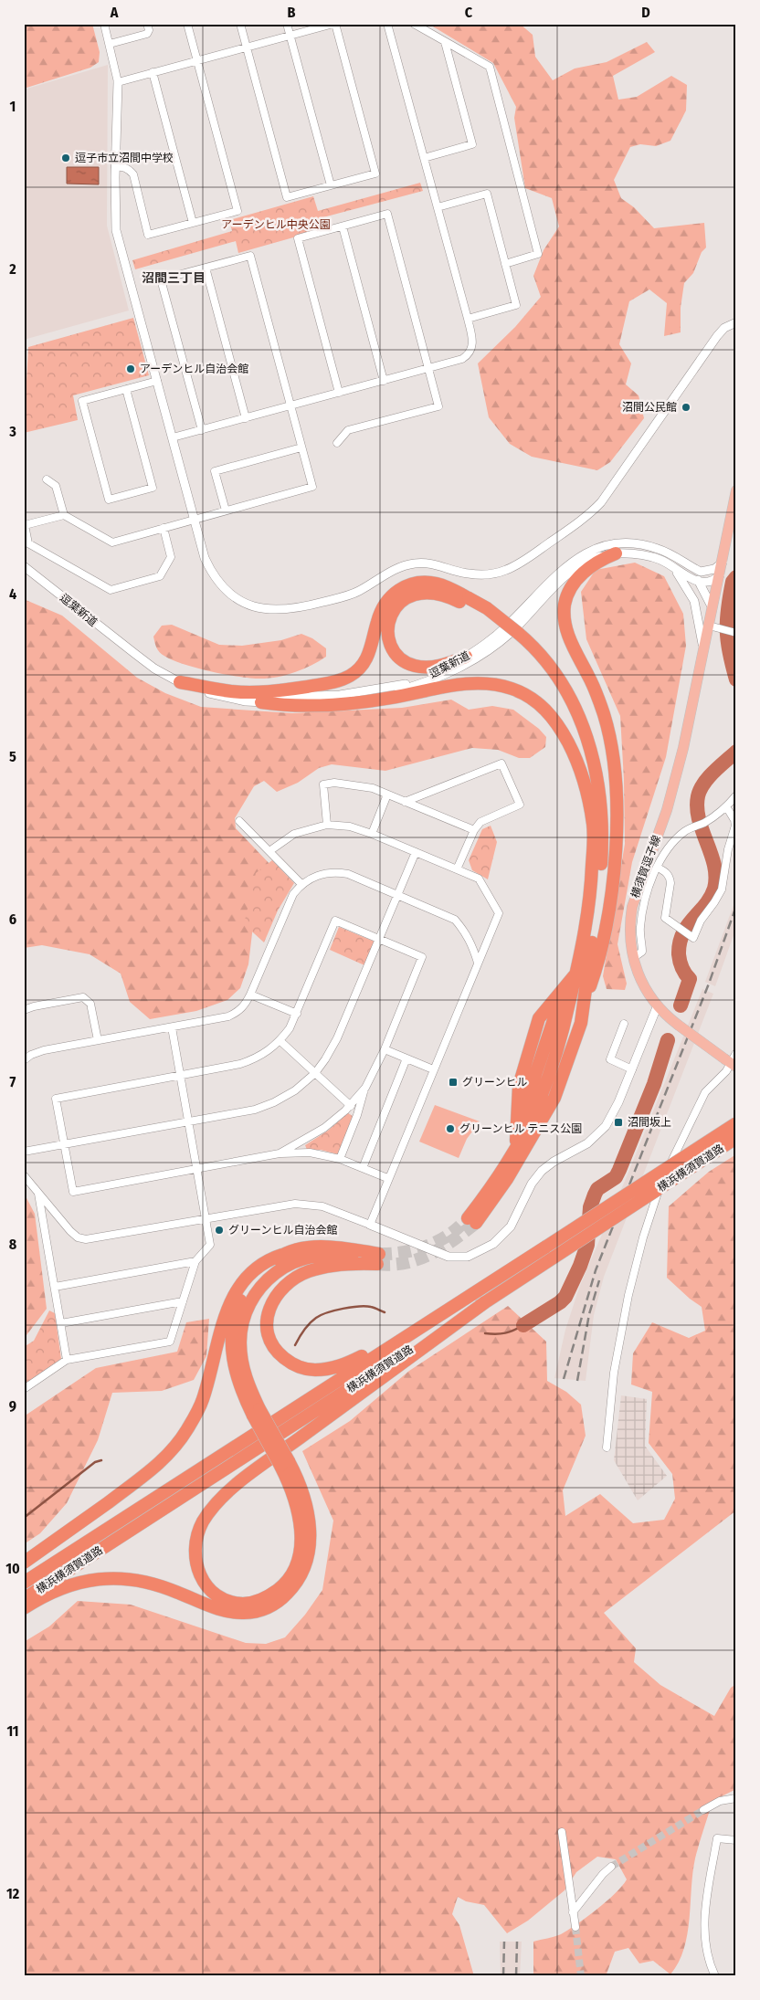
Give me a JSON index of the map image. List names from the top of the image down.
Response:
{
  "streets": {
    "highway": ["横浜横須賀道路"],
    "main road": ["横須賀逗子線"],
    "street": ["逗葉新道"]
  },
  "districts": ["沼間三丁目"],
  "parks": ["アーデンヒル中央公園"],
  "places": {
    "other": [
      "逗子市立沼間中学校",
      "アーデンヒル自治会館",
      "沼間公民館",
      "グリーンヒル テニス公園",
      "グリーンヒル自治会館"
    ],
    "transit": ["グリーンヒル", "沼間坂上"]
  },
  "grid": {
    "columns": [
      "A",
      "B",
      "C",
      "D"
    ],
    "rows": [
      "1",
      "2",
      "3",
      "4",
      "5",
      "6",
      "7",
      "8",
      "9",
      "10",
      "11",
      "12"
    ]
  }
}
